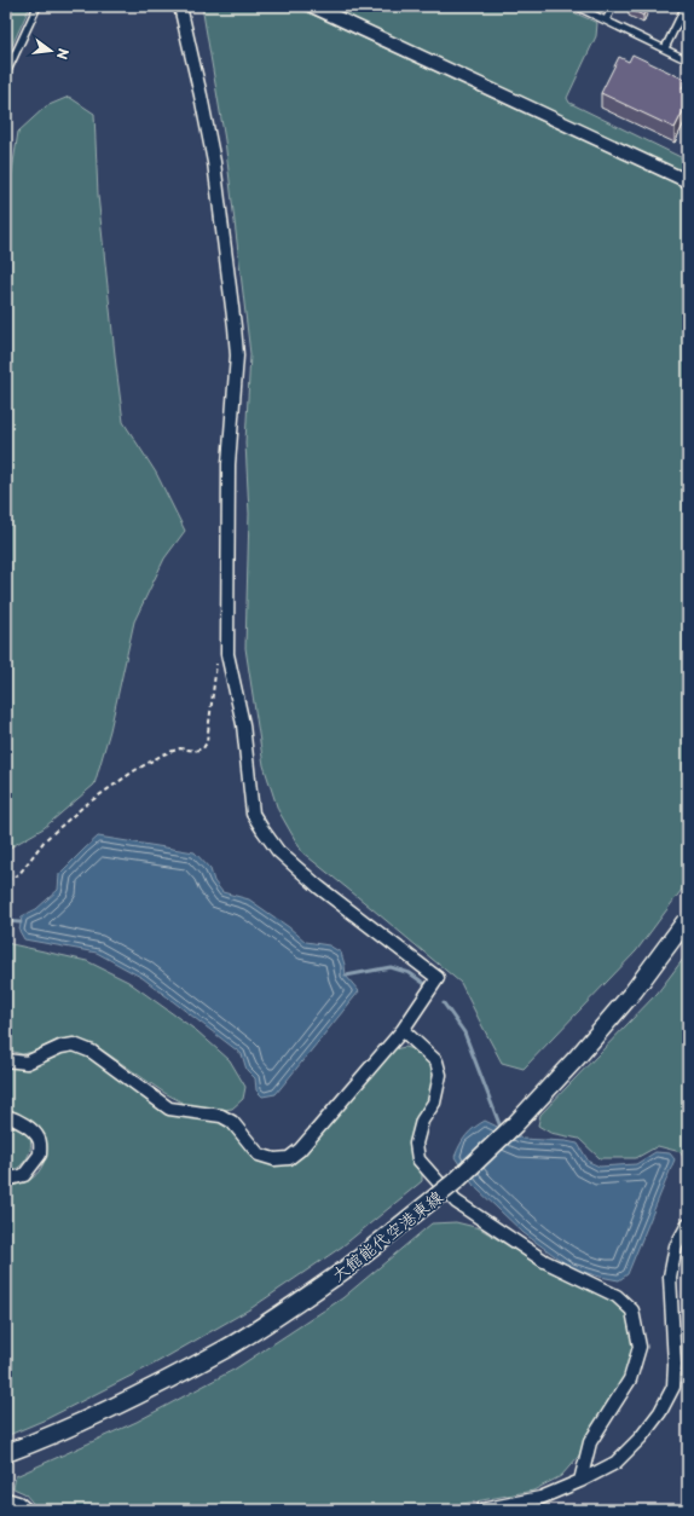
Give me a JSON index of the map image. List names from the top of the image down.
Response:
{
  "streets": {
    "main road": ["大館能代空港東線"]
  },
  "north": "right"
}
